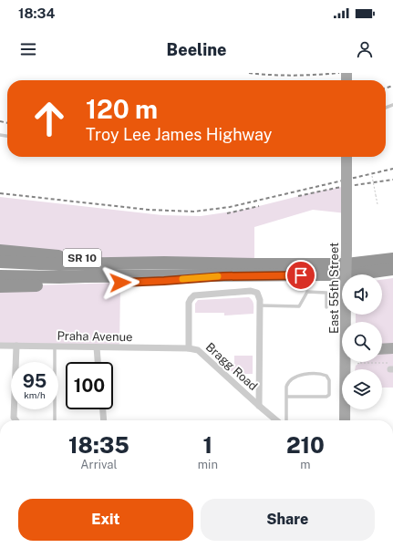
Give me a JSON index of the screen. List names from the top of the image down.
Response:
{
  "streets": {
    "highway": ["SR 10"],
    "main road": ["East 55th Street"],
    "street": ["Praha Avenue", "Bragg Road"]
  },
  "crossings": [
    ["Praha Avenue", "Bragg Road"]
  ],
  "page": {
    "status": "18:34",
    "header": "Beeline",
    "turn": ["120 m", "Troy Lee James Highway"],
    "speed": "95 km/h",
    "limit": "100",
    "eta": [
      "18:35",
      "Arrival",
      "1",
      "min",
      "210",
      "m"
    ],
    "buttons": ["Exit", "Share"]
  }
}
